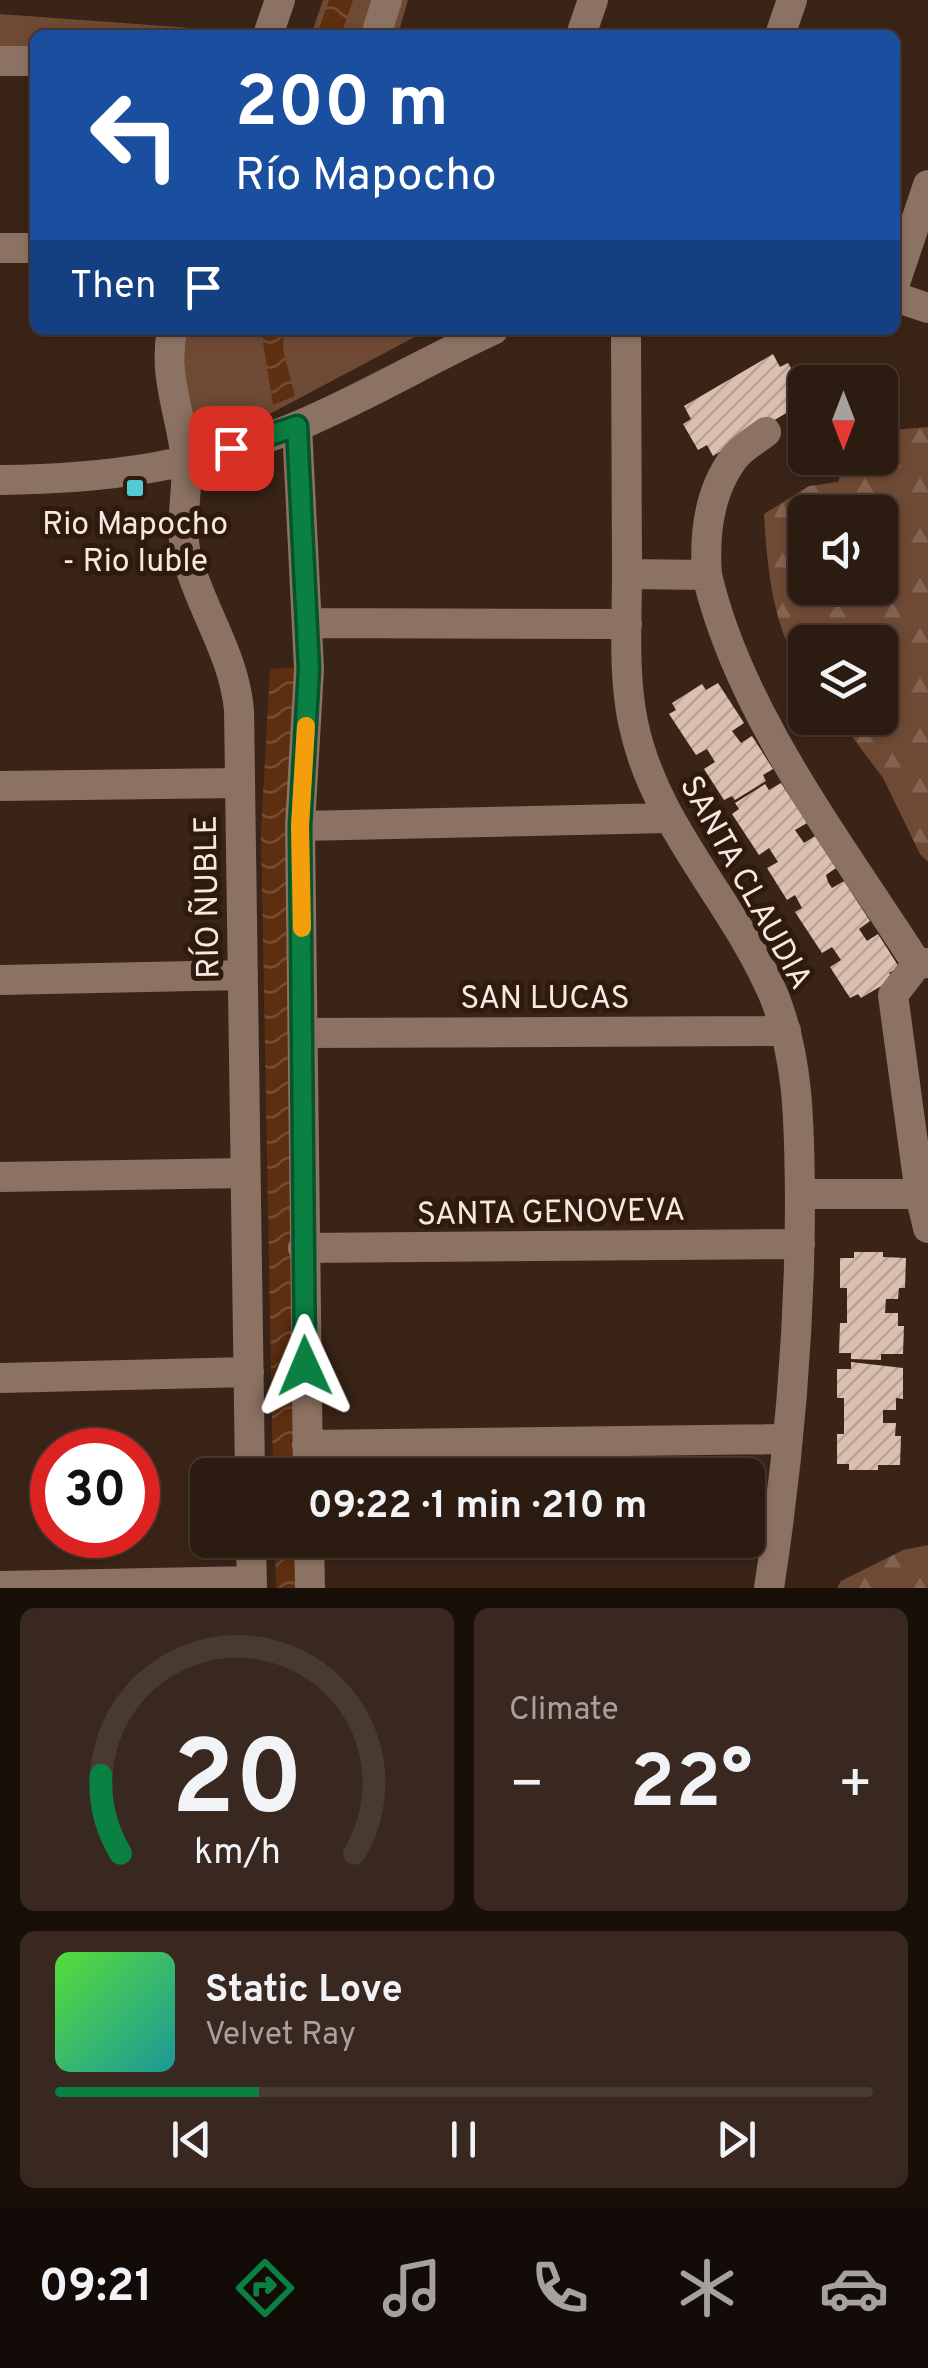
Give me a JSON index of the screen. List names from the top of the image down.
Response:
{
  "streets": {
    "street": [
      "SANTA CLAUDIA",
      "RÍO ÑUBLE",
      "SAN LUCAS",
      "SANTA GENOVEVA"
    ]
  },
  "crossings": [
    ["SANTA CLAUDIA", "SAN LUCAS"],
    ["SANTA CLAUDIA", "SANTA GENOVEVA"]
  ],
  "places": {
    "transit": ["Rio Mapocho - Rio Iuble"]
  },
  "north": "bottom",
  "page": {
    "turn": ["200 m", "Río Mapocho"],
    "then": "Then",
    "limit": "30",
    "trip": "09:22 · 1 min · 210 m",
    "tile": "Climate",
    "heat": ["−", "22°", "+"],
    "song": ["Static Love", "Velvet Ray"],
    "tabs": "09:21",
    "gauge": ["20", "km/h"]
  }
}
